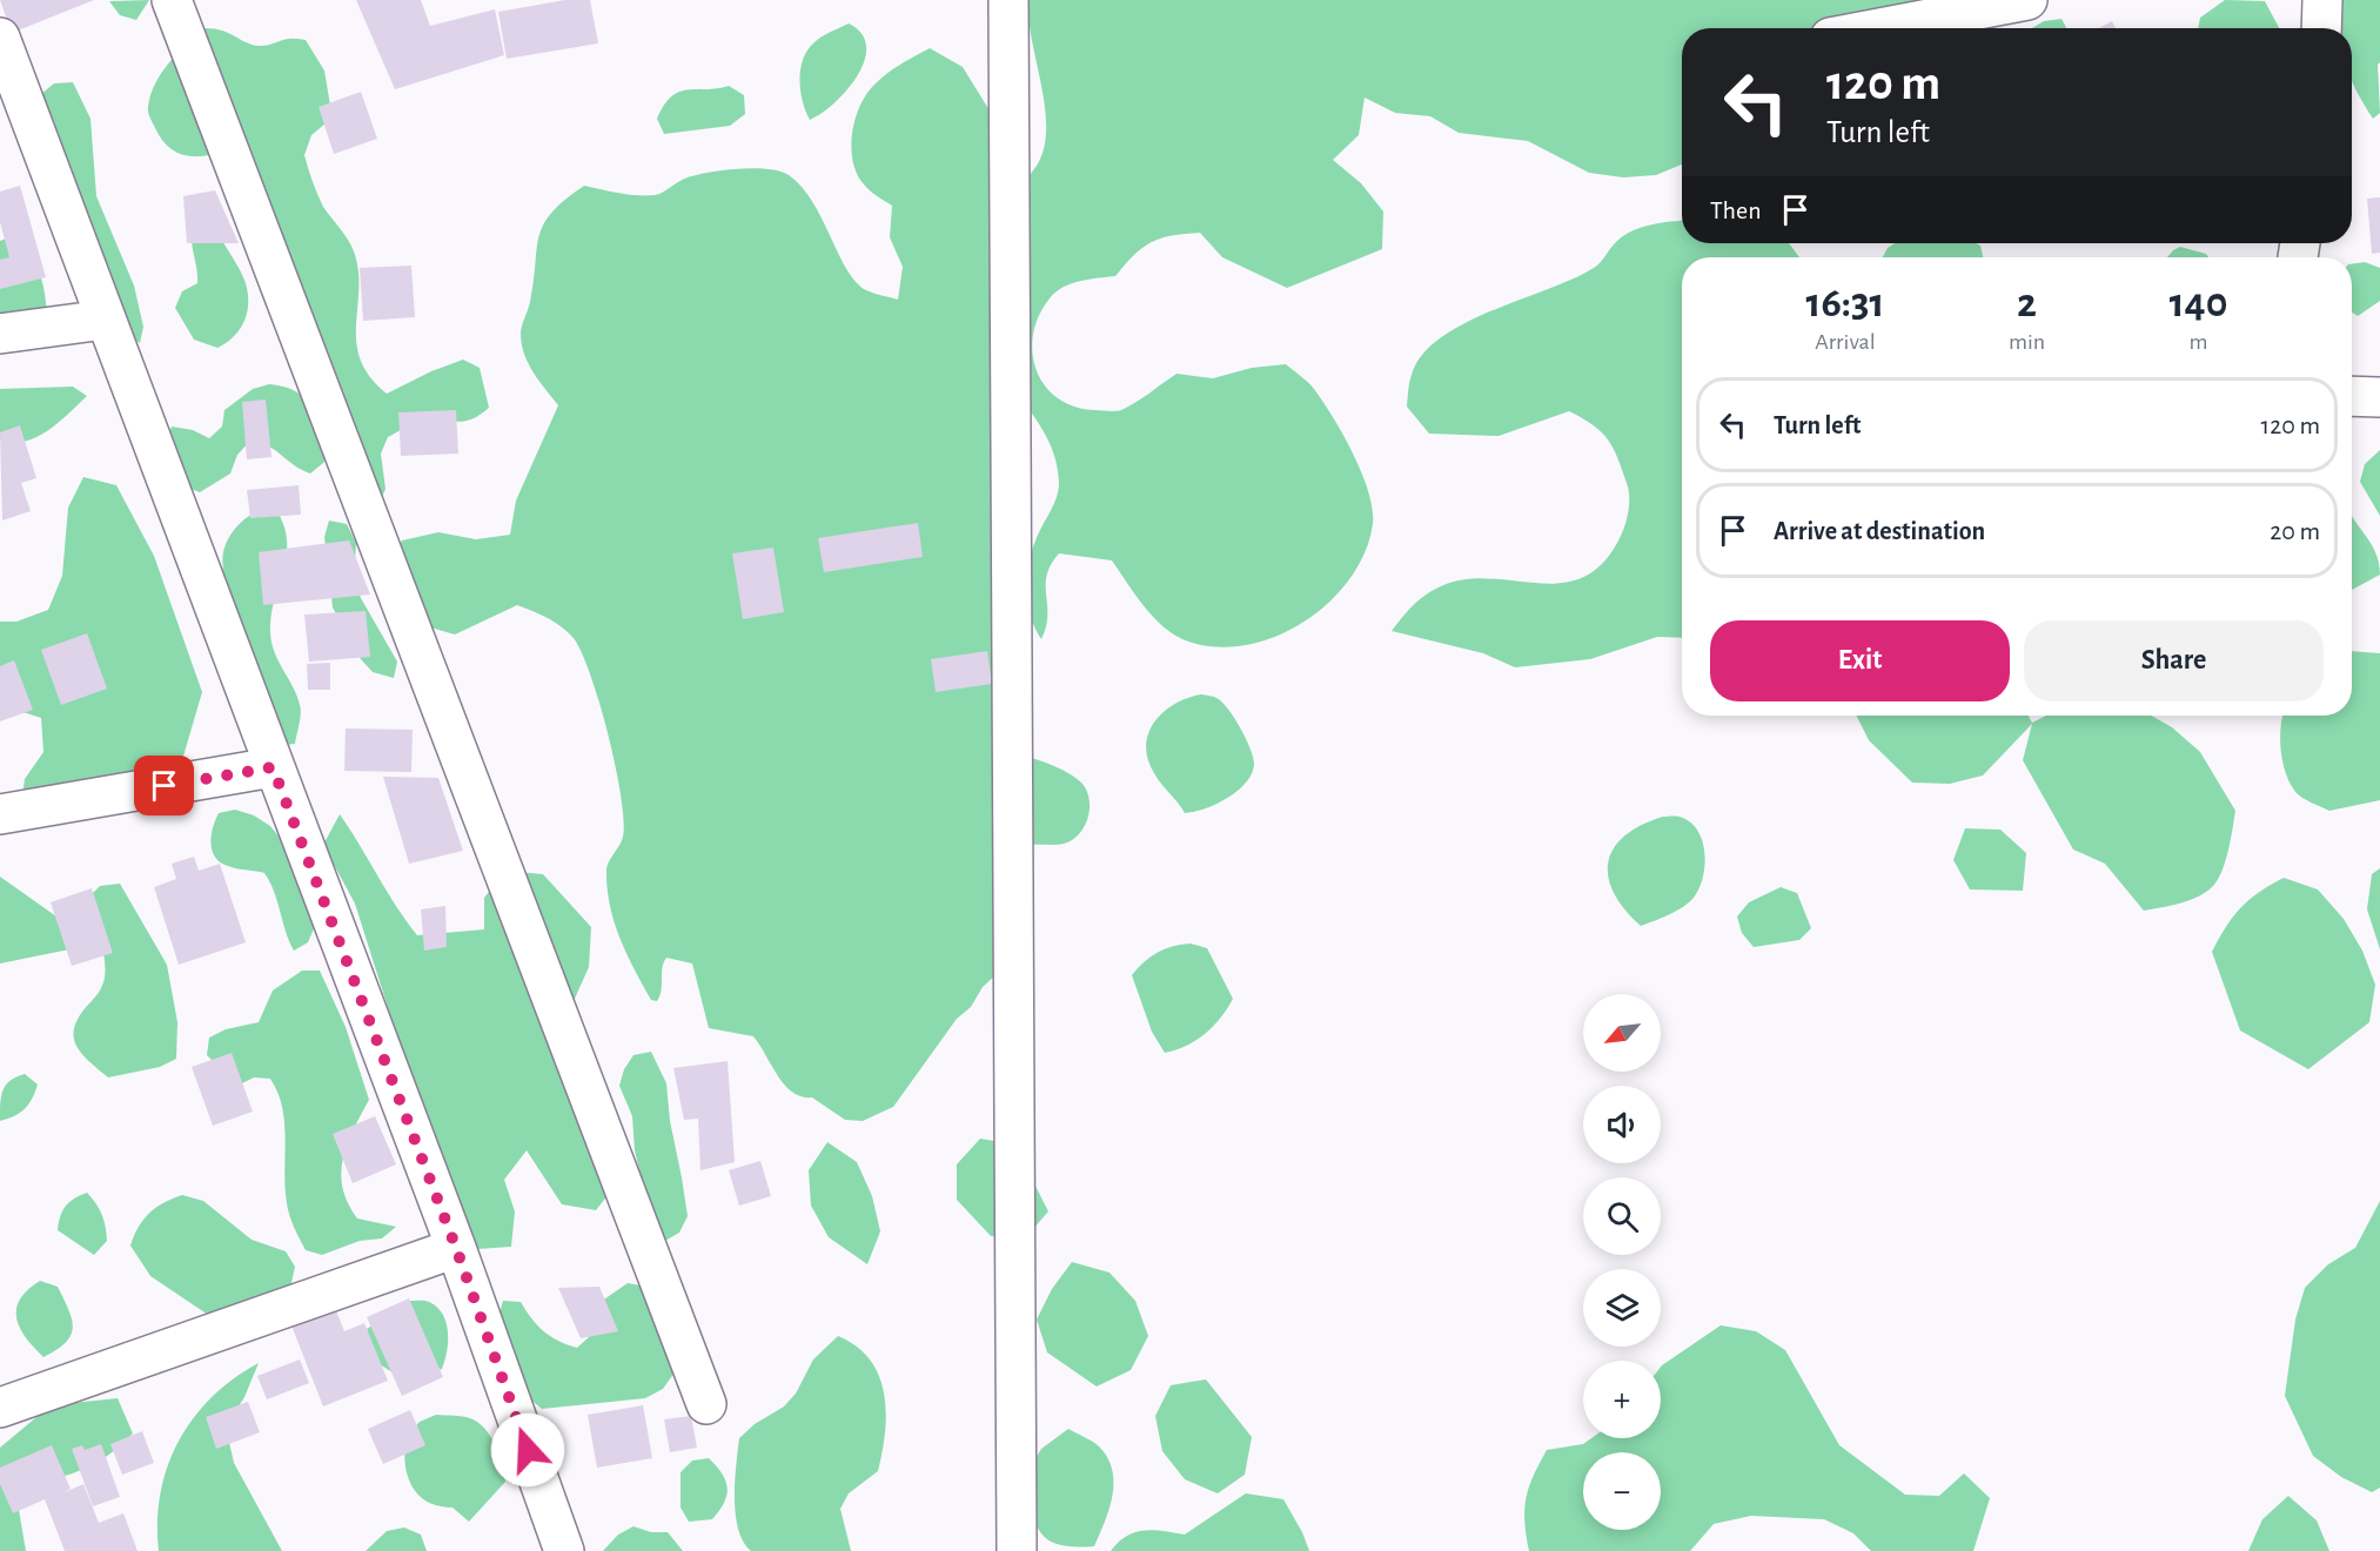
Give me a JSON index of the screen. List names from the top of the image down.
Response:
{
  "north": "bottom left",
  "page": {
    "turn": ["120 m", "Turn left"],
    "then": "Then",
    "eta": [
      "16:31",
      "Arrival",
      "2",
      "min",
      "140",
      "m"
    ],
    "list": [
      {
        "name": "Turn left",
        "value": "120 m"
      },
      {
        "name": "Arrive at destination",
        "value": "20 m"
      }
    ],
    "buttons": ["Exit", "Share"],
    "map_buttons": ["+", "−"]
  }
}
